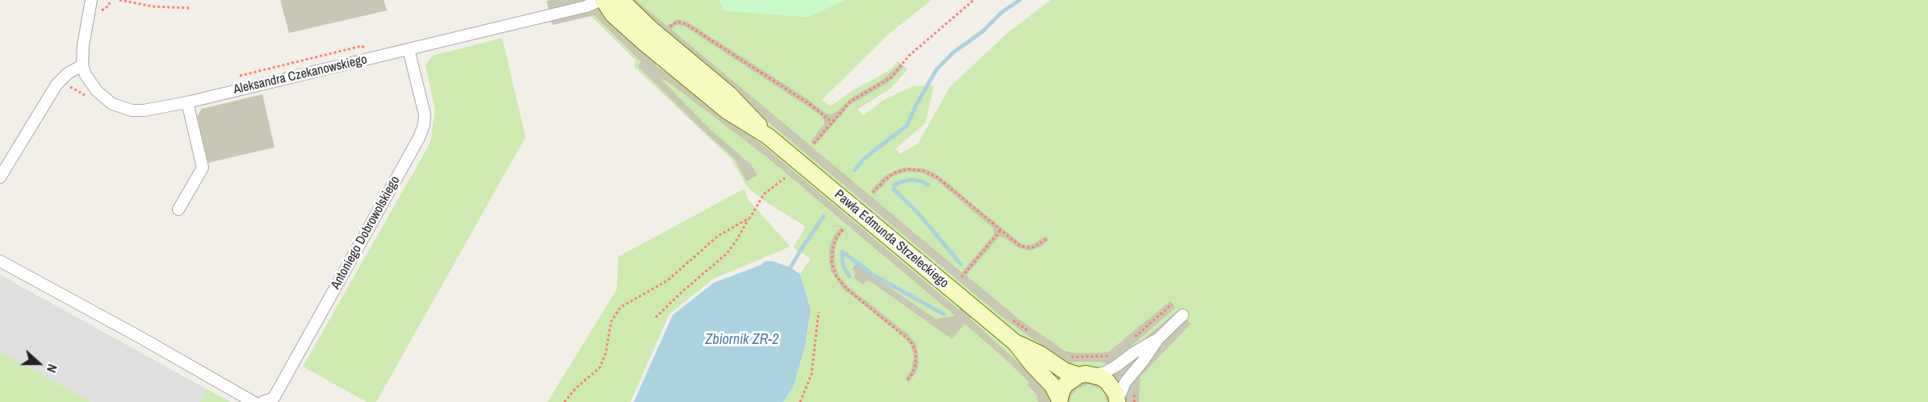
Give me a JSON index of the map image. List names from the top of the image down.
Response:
{
  "streets": {
    "main road": ["Pawła Edmunda Strzeleckiego"],
    "street": ["Aleksandra Czekanowskiego", "Antoniego Dobrowolskiego"]
  },
  "crossings": [
    ["Aleksandra Czekanowskiego", "Antoniego Dobrowolskiego"],
    ["Aleksandra Czekanowskiego", "Pawła Edmunda Strzeleckiego"]
  ],
  "water": ["Zbiornik ZR-2"],
  "north": "right"
}
